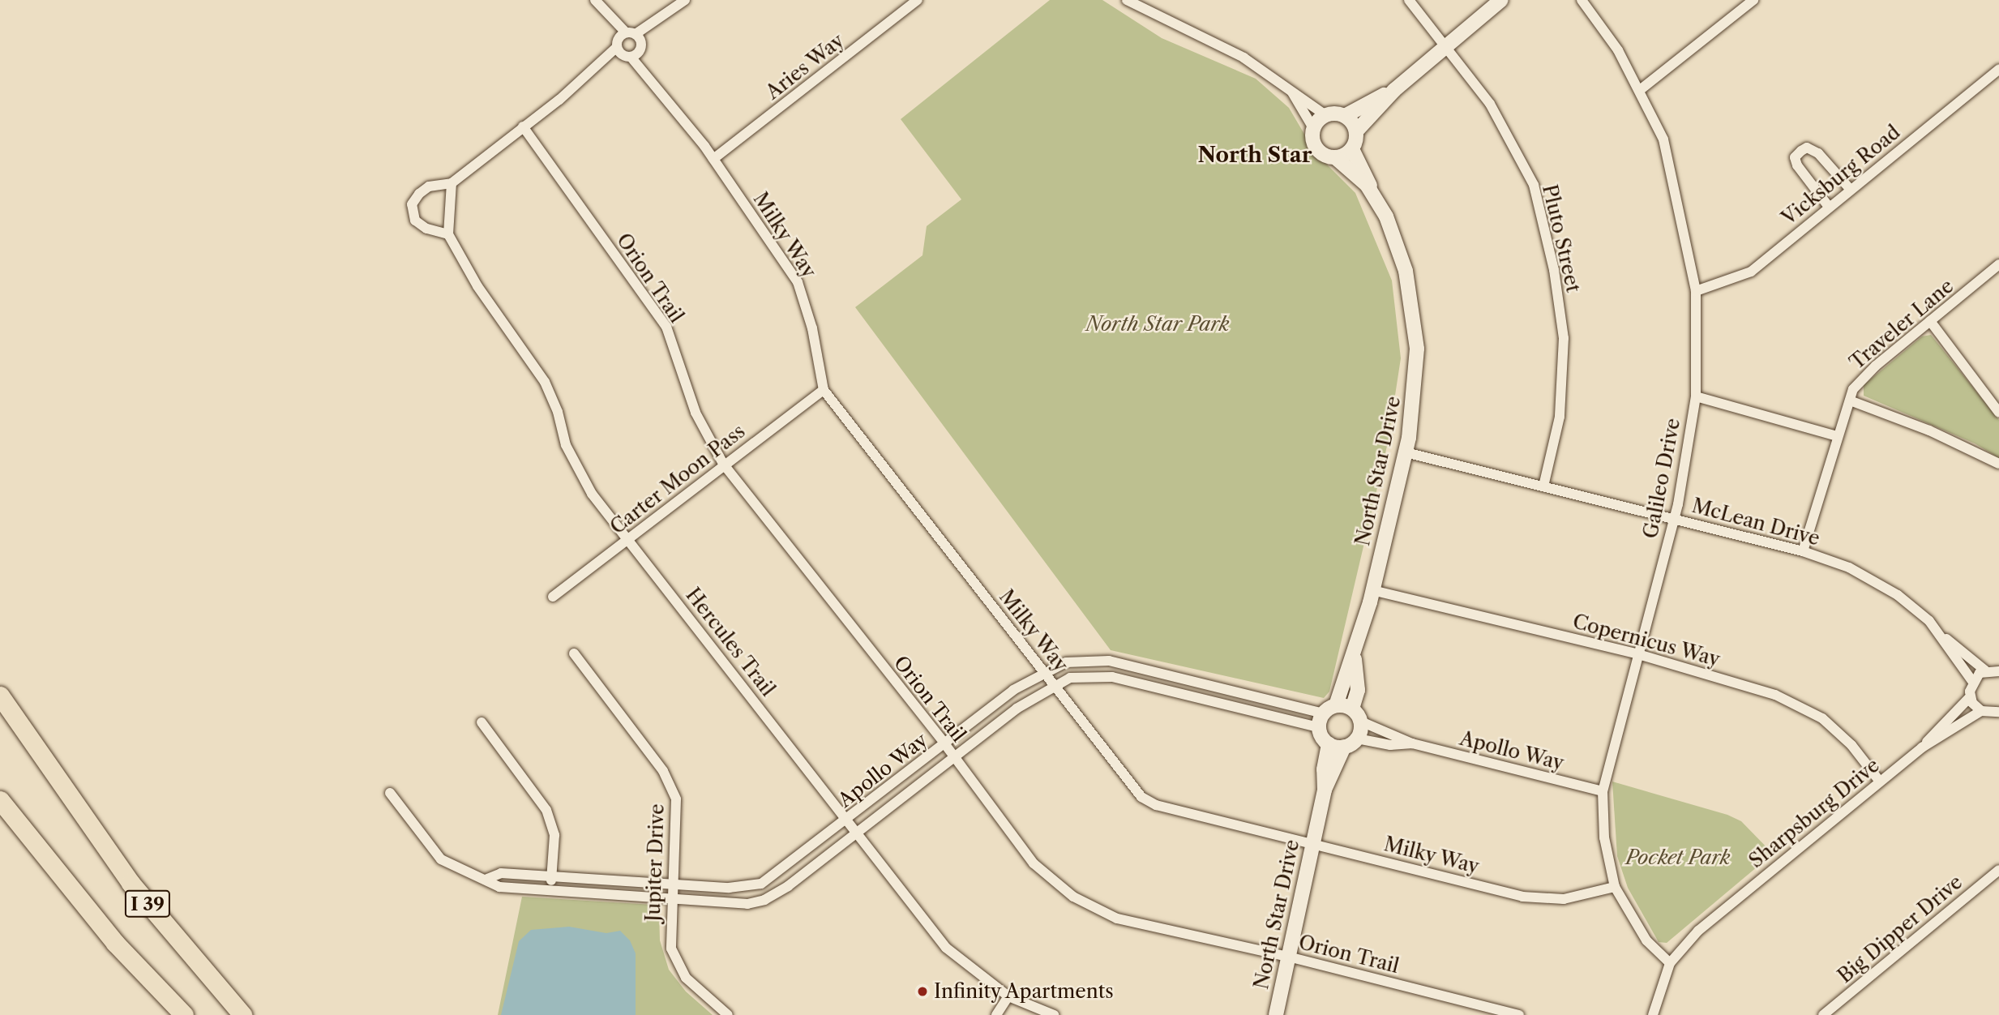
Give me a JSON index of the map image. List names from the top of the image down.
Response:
{
  "streets": {
    "highway": ["I 39"],
    "street": [
      "Aries Way",
      "Vicksburg Road",
      "Milky Way",
      "Pluto Street",
      "Orion Trail",
      "Traveler Lane",
      "North Star Drive",
      "Galileo Drive",
      "Carter Moon Pass",
      "McLean Drive",
      "Copernicus Way",
      "Hercules Trail",
      "Apollo Way",
      "Sharpsburg Drive",
      "Jupiter Drive",
      "Big Dipper Drive"
    ]
  },
  "crossings": [
    ["Aries Way", "Milky Way"],
    ["Vicksburg Road", "Galileo Drive"],
    ["Milky Way", "North Star Drive"],
    ["Milky Way", "Galileo Drive"],
    ["Milky Way", "Carter Moon Pass"],
    ["Milky Way", "Apollo Way"],
    ["Pluto Street", "McLean Drive"],
    ["Orion Trail", "North Star Drive"],
    ["Orion Trail", "Carter Moon Pass"],
    ["Orion Trail", "Apollo Way"],
    ["Traveler Lane", "McLean Drive"],
    ["North Star Drive", "McLean Drive"],
    ["North Star Drive", "Copernicus Way"],
    ["North Star Drive", "Apollo Way"],
    ["Galileo Drive", "McLean Drive"],
    ["Galileo Drive", "Copernicus Way"],
    ["Galileo Drive", "Apollo Way"],
    ["Galileo Drive", "Sharpsburg Drive"],
    ["Carter Moon Pass", "Hercules Trail"],
    ["Copernicus Way", "Sharpsburg Drive"],
    ["Hercules Trail", "Apollo Way"],
    ["Apollo Way", "Jupiter Drive"]
  ],
  "districts": ["North Star"],
  "parks": ["North Star Park", "Pocket Park"],
  "places": ["Infinity Apartments"]
}
